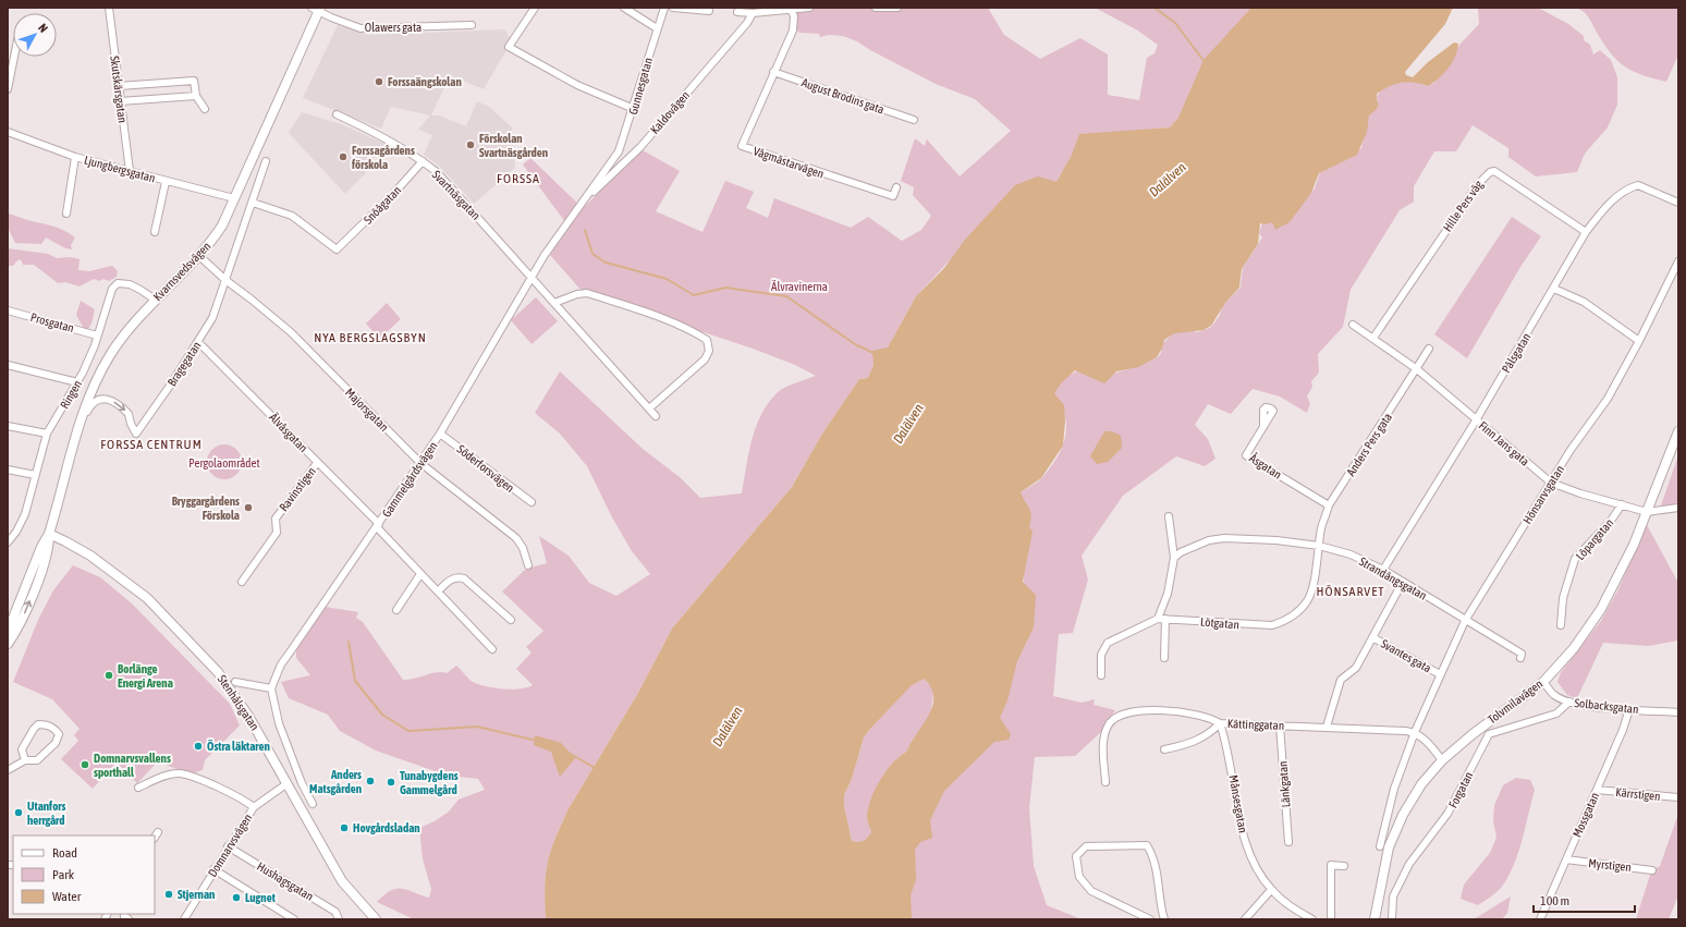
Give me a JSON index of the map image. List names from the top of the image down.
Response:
{
  "streets": {
    "street": [
      "Olawers gata",
      "Gunnesgatan",
      "Skutskärsgatan",
      "August Brodins gata",
      "Kaldovägen",
      "Vågmästarvägen",
      "Ljungbergsgatan",
      "Svartnäsgatan",
      "Snöågatan",
      "Hille Pers väg",
      "Kvarnsvedsvägen",
      "Prosgatan",
      "Pålsgatan",
      "Bragegatan",
      "Ringen",
      "Majorsgatan",
      "Älvåsgatan",
      "Finn Jans gata",
      "Anders Pers gata",
      "Åsgatan",
      "Söderforsvägen",
      "Gammelgårdsvägen",
      "Ravinstigen",
      "Hönsarvsgatan",
      "Löpargatan",
      "Strandängsgatan",
      "Lötgatan",
      "Svantes gata",
      "Tolvmilavägen",
      "Stenhålsgatan",
      "Solbacksgatan",
      "Kättinggatan",
      "Länkgatan",
      "Forgatan",
      "Kärrstigen",
      "Månsesgatan",
      "Mossgatan",
      "Domnarvsvägen",
      "Myrstigen",
      "Hushagsgatan"
    ]
  },
  "crossings": [
    ["Olawers gata", "Kvarnsvedsvägen"],
    ["Gunnesgatan", "Gammelgårdsvägen"],
    ["Skutskärsgatan", "Ljungbergsgatan"],
    ["August Brodins gata", "Vågmästarvägen"],
    ["Kaldovägen", "Gammelgårdsvägen"],
    ["Ljungbergsgatan", "Kvarnsvedsvägen"],
    ["Svartnäsgatan", "Snöågatan"],
    ["Svartnäsgatan", "Gammelgårdsvägen"],
    ["Snöågatan", "Bragegatan"],
    ["Hille Pers väg", "Pålsgatan"],
    ["Hille Pers väg", "Finn Jans gata"],
    ["Kvarnsvedsvägen", "Bragegatan"],
    ["Kvarnsvedsvägen", "Ringen"],
    ["Kvarnsvedsvägen", "Majorsgatan"],
    ["Kvarnsvedsvägen", "Stenhålsgatan"],
    ["Prosgatan", "Ringen"],
    ["Pålsgatan", "Finn Jans gata"],
    ["Pålsgatan", "Strandängsgatan"],
    ["Bragegatan", "Majorsgatan"],
    ["Bragegatan", "Älvåsgatan"],
    ["Majorsgatan", "Gammelgårdsvägen"],
    ["Älvåsgatan", "Gammelgårdsvägen"],
    ["Älvåsgatan", "Ravinstigen"],
    ["Finn Jans gata", "Anders Pers gata"],
    ["Finn Jans gata", "Hönsarvsgatan"],
    ["Finn Jans gata", "Löpargatan"],
    ["Finn Jans gata", "Tolvmilavägen"],
    ["Anders Pers gata", "Åsgatan"],
    ["Anders Pers gata", "Strandängsgatan"],
    ["Anders Pers gata", "Lötgatan"],
    ["Söderforsvägen", "Gammelgårdsvägen"],
    ["Hönsarvsgatan", "Strandängsgatan"],
    ["Hönsarvsgatan", "Svantes gata"],
    ["Hönsarvsgatan", "Kättinggatan"],
    ["Strandängsgatan", "Lötgatan"],
    ["Tolvmilavägen", "Solbacksgatan"],
    ["Stenhålsgatan", "Domnarvsvägen"],
    ["Solbacksgatan", "Forgatan"],
    ["Solbacksgatan", "Mossgatan"],
    ["Kättinggatan", "Länkgatan"],
    ["Kättinggatan", "Månsesgatan"],
    ["Kärrstigen", "Mossgatan"],
    ["Mossgatan", "Myrstigen"],
    ["Domnarvsvägen", "Hushagsgatan"]
  ],
  "districts": [
    "FORSSA",
    "NYA BERGSLAGSBYN",
    "FORSSA CENTRUM",
    "HÖNSARVET"
  ],
  "water": ["Dalälven"],
  "parks": ["Älvravinerna", "Pergolaområdet"],
  "places": [
    "Forssaängskolan",
    "Förskolan Svartnäsgården",
    "Forssagårdens förskola",
    "Bryggargårdens Förskola",
    "Borlänge Energi Arena",
    "Östra läktaren",
    "Domnarvsvallens sporthall",
    "Anders Matsgården",
    "Tunabygdens Gammelgård",
    "Utanfors herrgård",
    "Hovgårdsladan",
    "Stjernan",
    "Lugnet"
  ],
  "legend": ["Road", "Park", "Water"],
  "scale_bar": "100 m",
  "north": "top right"
}
